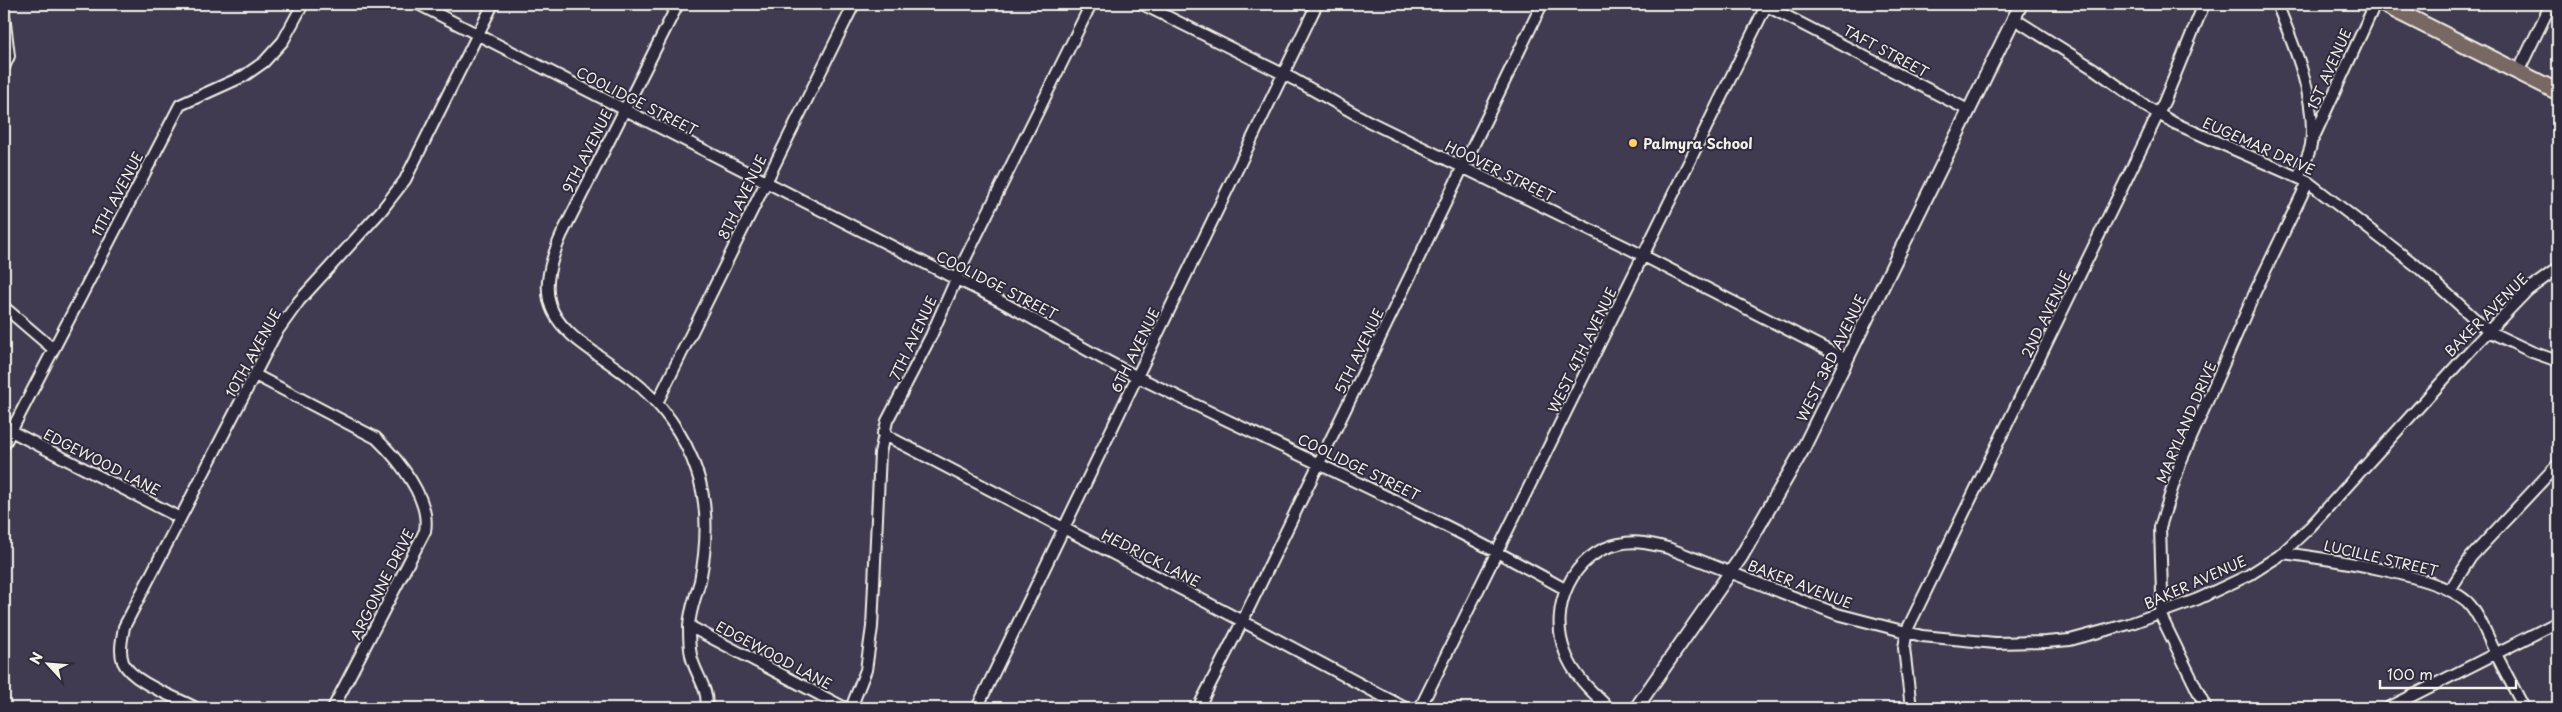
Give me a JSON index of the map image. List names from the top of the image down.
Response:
{
  "streets": {
    "street": [
      "TAFT STREET",
      "1ST AVENUE",
      "COOLIDGE STREET",
      "EUGEMAR DRIVE",
      "9TH AVENUE",
      "HOOVER STREET",
      "11TH AVENUE",
      "8TH AVENUE",
      "2ND AVENUE",
      "BAKER AVENUE",
      "7TH AVENUE",
      "6TH AVENUE",
      "WEST 4TH AVENUE",
      "5TH AVENUE",
      "10TH AVENUE",
      "WEST 3RD AVENUE",
      "MARYLAND DRIVE",
      "EDGEWOOD LANE",
      "HEDRICK LANE",
      "LUCILLE STREET",
      "ARGONNE DRIVE"
    ]
  },
  "crossings": [
    ["TAFT STREET", "WEST 4TH AVENUE"],
    ["TAFT STREET", "WEST 3RD AVENUE"],
    ["COOLIDGE STREET", "9TH AVENUE"],
    ["COOLIDGE STREET", "8TH AVENUE"],
    ["COOLIDGE STREET", "BAKER AVENUE"],
    ["COOLIDGE STREET", "7TH AVENUE"],
    ["COOLIDGE STREET", "6TH AVENUE"],
    ["COOLIDGE STREET", "WEST 4TH AVENUE"],
    ["COOLIDGE STREET", "5TH AVENUE"],
    ["COOLIDGE STREET", "10TH AVENUE"],
    ["EUGEMAR DRIVE", "2ND AVENUE"],
    ["EUGEMAR DRIVE", "BAKER AVENUE"],
    ["EUGEMAR DRIVE", "WEST 3RD AVENUE"],
    ["EUGEMAR DRIVE", "MARYLAND DRIVE"],
    ["9TH AVENUE", "8TH AVENUE"],
    ["9TH AVENUE", "EDGEWOOD LANE"],
    ["HOOVER STREET", "6TH AVENUE"],
    ["HOOVER STREET", "WEST 4TH AVENUE"],
    ["HOOVER STREET", "5TH AVENUE"],
    ["HOOVER STREET", "WEST 3RD AVENUE"],
    ["11TH AVENUE", "EDGEWOOD LANE"],
    ["2ND AVENUE", "BAKER AVENUE"],
    ["BAKER AVENUE", "WEST 3RD AVENUE"],
    ["BAKER AVENUE", "MARYLAND DRIVE"],
    ["BAKER AVENUE", "LUCILLE STREET"],
    ["7TH AVENUE", "HEDRICK LANE"],
    ["6TH AVENUE", "HEDRICK LANE"],
    ["5TH AVENUE", "HEDRICK LANE"],
    ["10TH AVENUE", "EDGEWOOD LANE"],
    ["10TH AVENUE", "ARGONNE DRIVE"]
  ],
  "places": ["Palmyra School"],
  "scale_bar": "100 m",
  "north": "top left"
}
